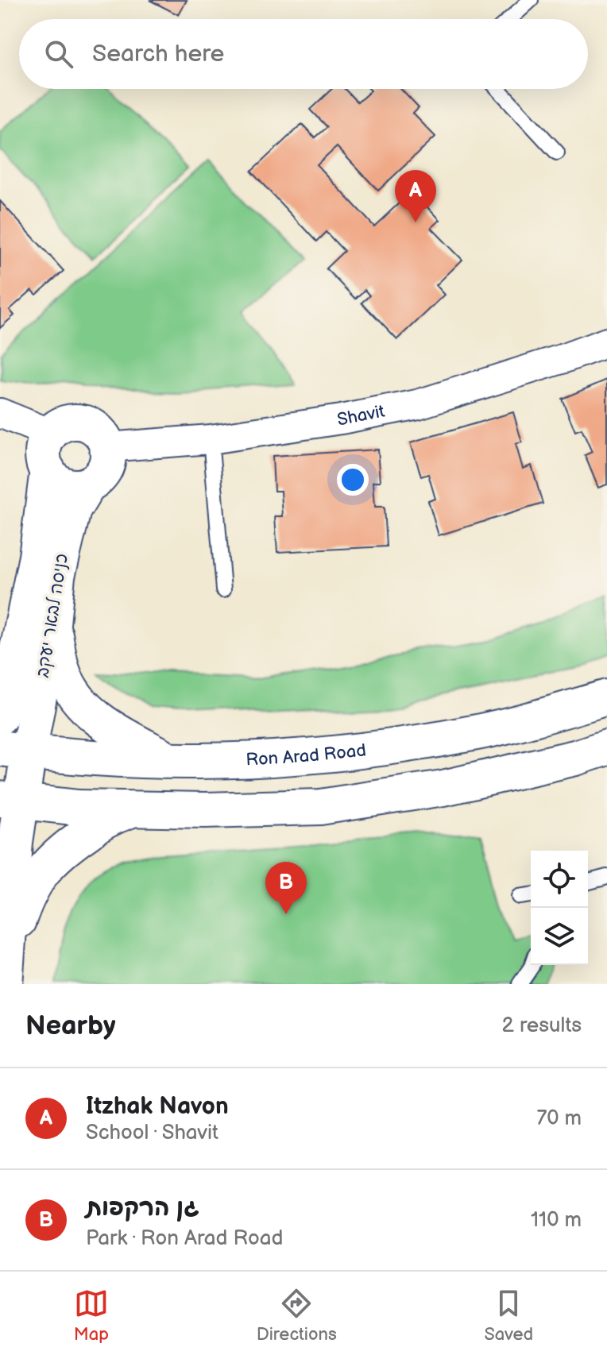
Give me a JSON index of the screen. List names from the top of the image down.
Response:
{
  "streets": {
    "street": ["Shavit", "כניסה לבאר יעקב", "Ron Arad Road"]
  },
  "crossings": [
    ["Shavit", "כניסה לבאר יעקב"],
    ["כניסה לבאר יעקב", "Ron Arad Road"]
  ],
  "page": {
    "search": "Search here",
    "pins": ["A", "B"],
    "heading": ["Nearby", "2 results"],
    "list": [
      {
        "mark": "A",
        "name": "Itzhak Navon",
        "note": "School · Shavit",
        "value": "70 m"
      },
      {
        "mark": "B",
        "name": "גן הרקפות",
        "note": "Park · Ron Arad Road",
        "value": "110 m"
      }
    ],
    "nav": ["Map", "Directions", "Saved"]
  }
}
